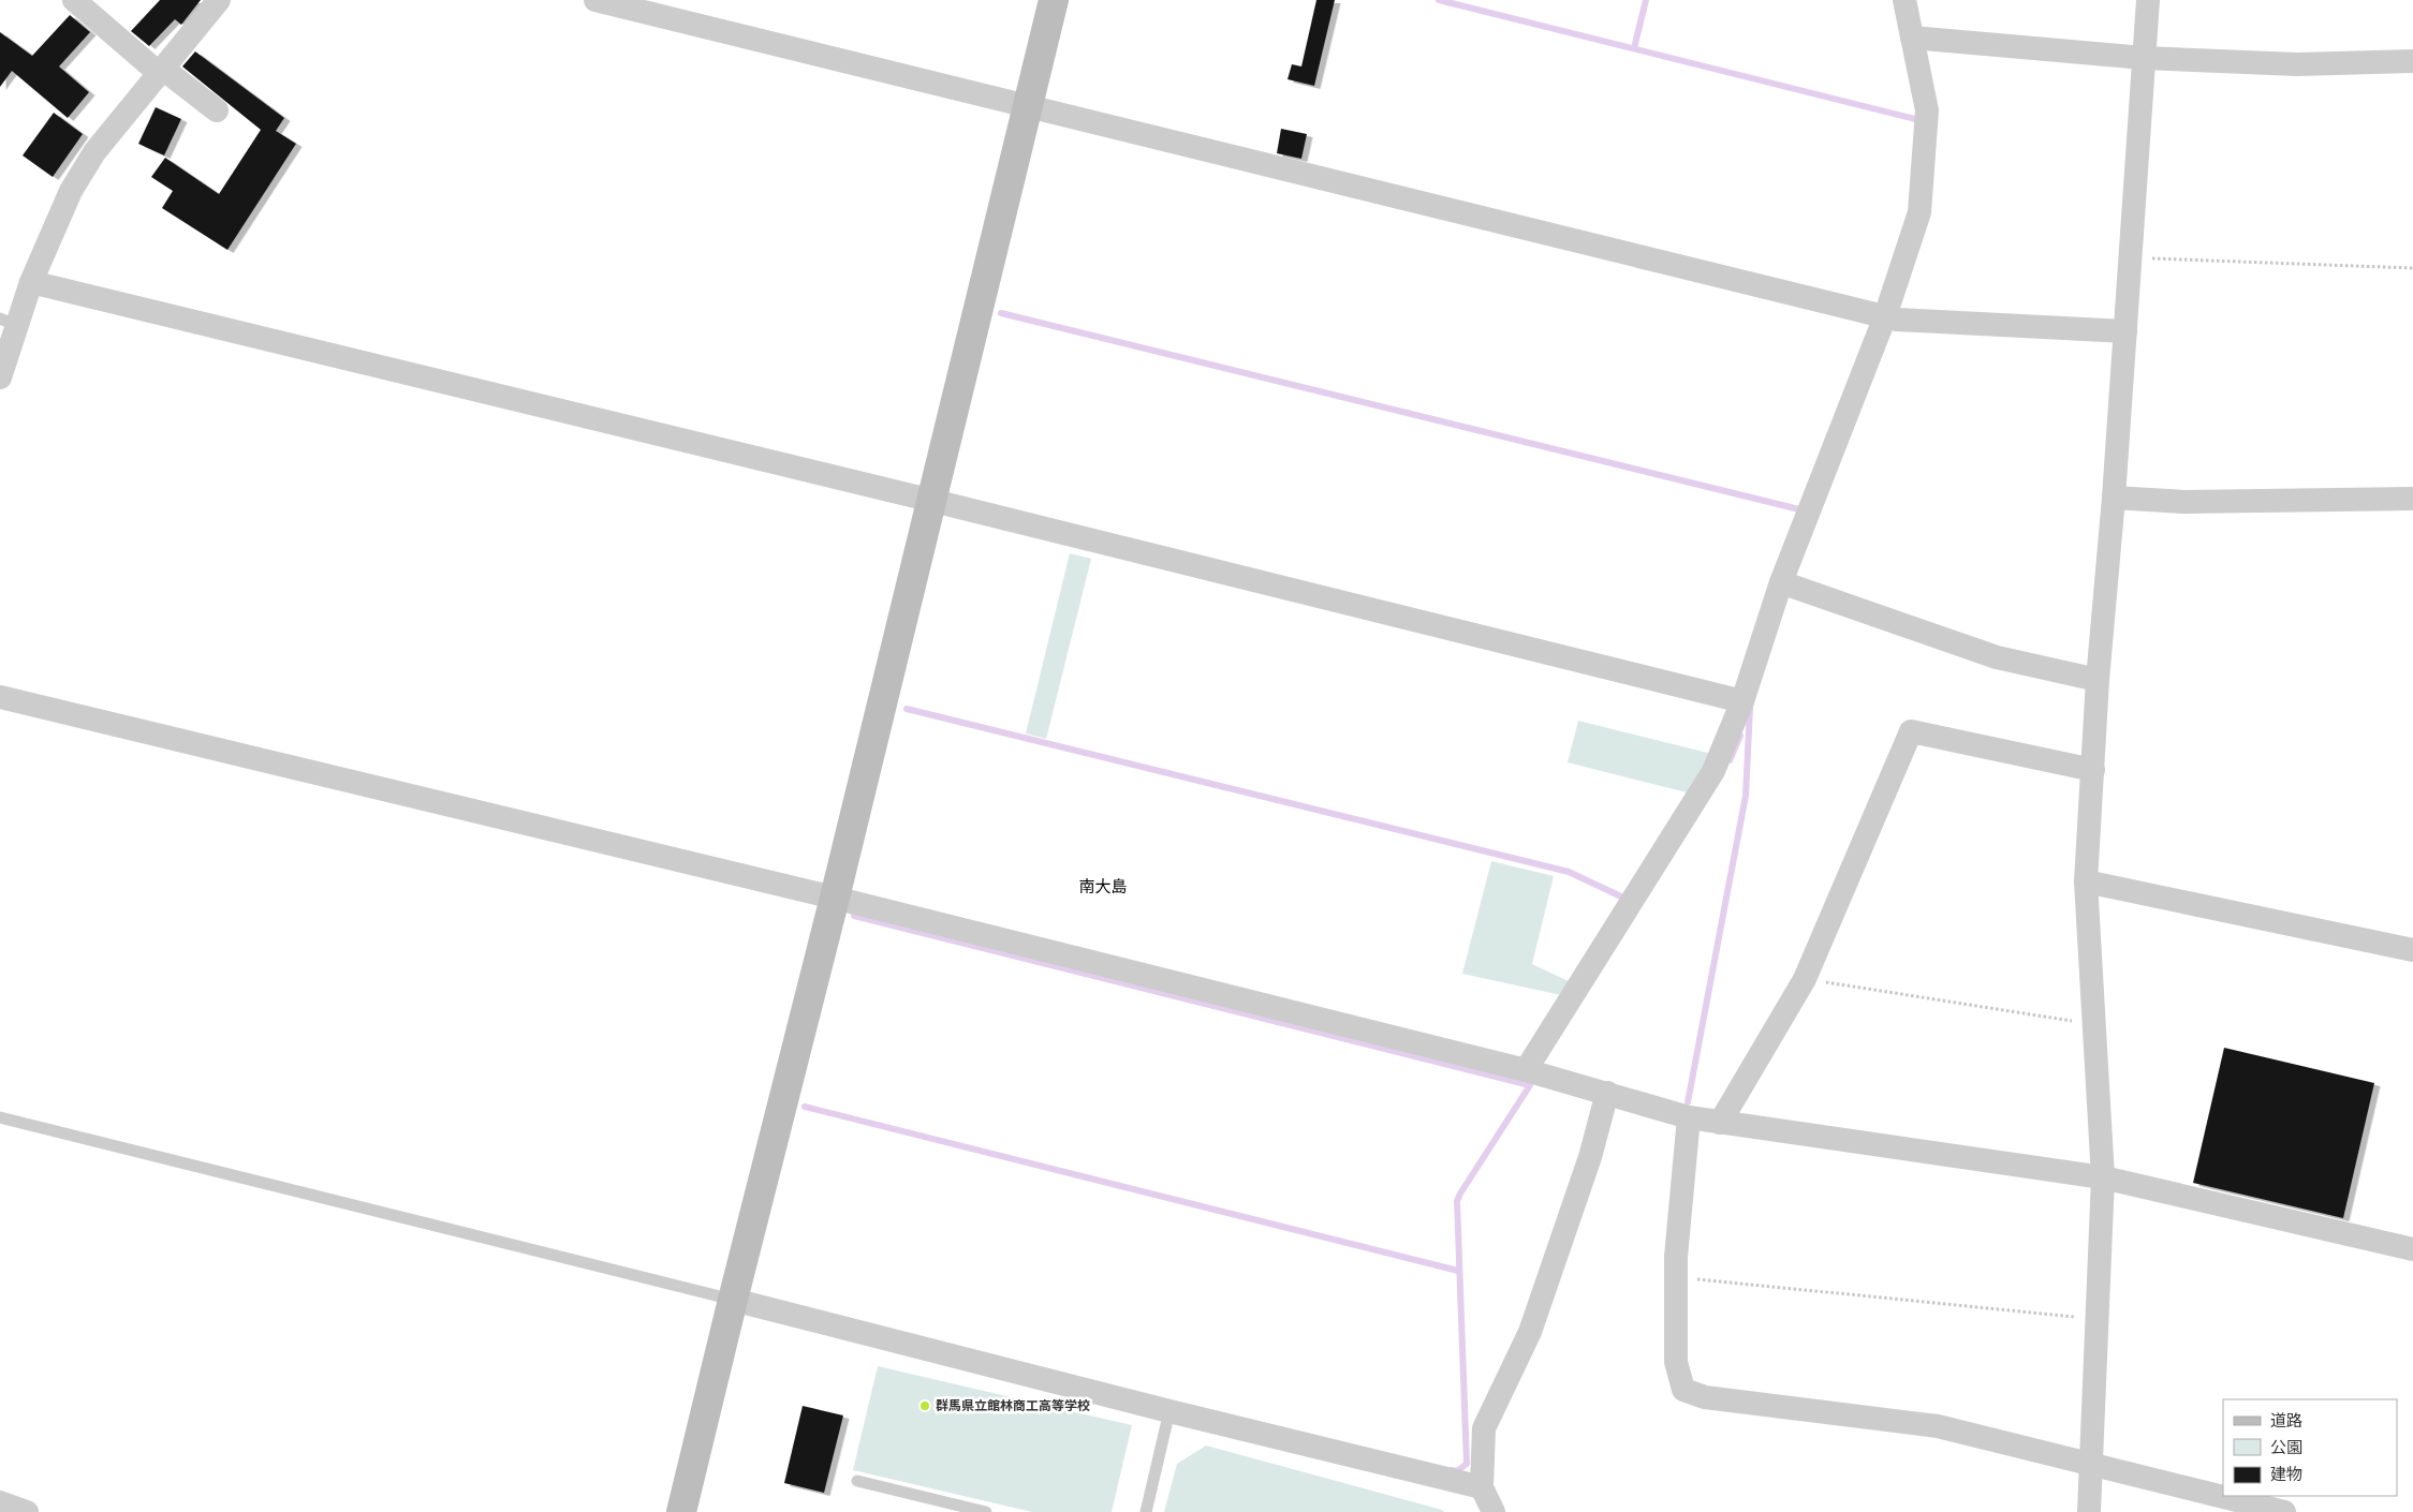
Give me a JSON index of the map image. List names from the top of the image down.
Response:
{
  "districts": ["南大島"],
  "places": ["群馬県立館林商工高等学校"],
  "legend": ["道路", "公園", "建物"]
}
